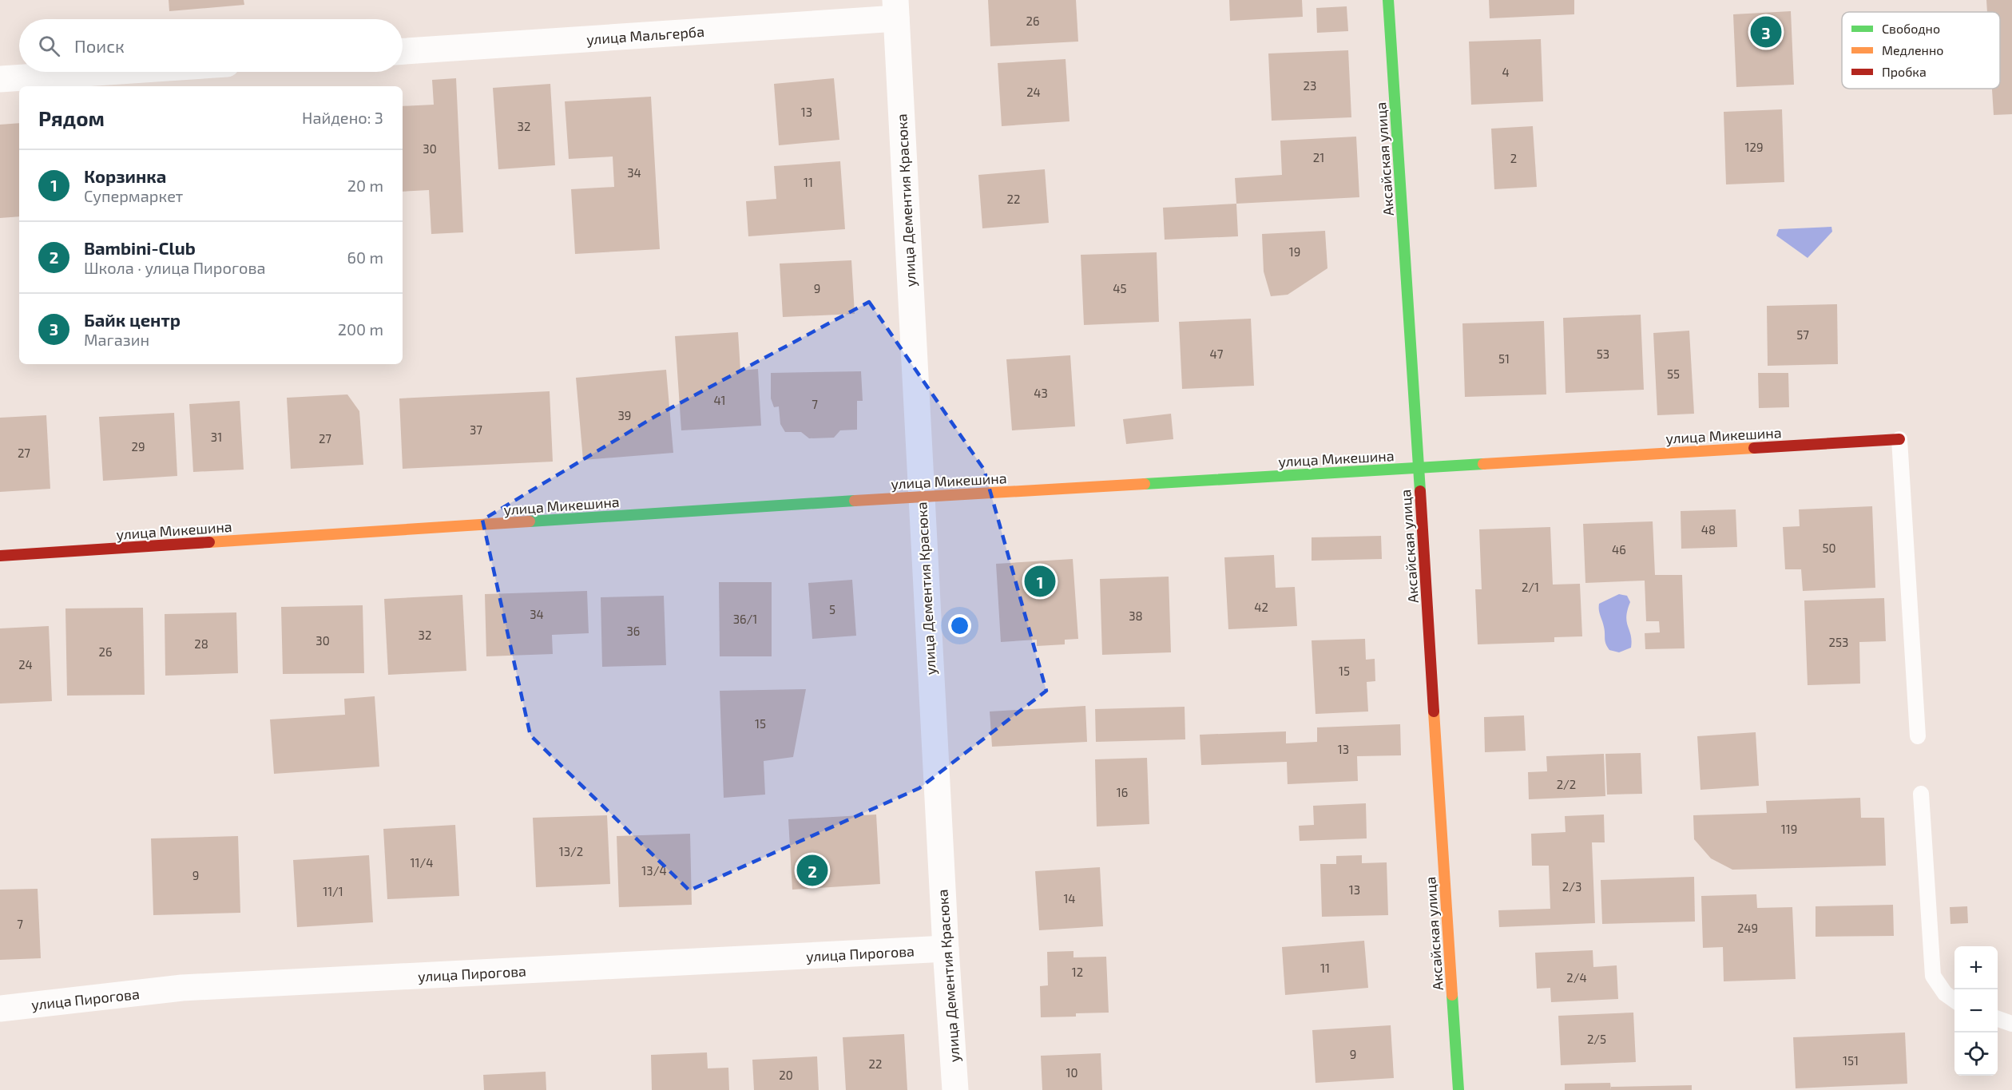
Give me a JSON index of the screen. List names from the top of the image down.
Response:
{
  "streets": {
    "street": [
      "улица Мальгерба",
      "Аксайская улица",
      "улица Дементия Красюка",
      "улица Микешина",
      "улица Пирогова"
    ]
  },
  "crossings": [
    ["улица Мальгерба", "улица Дементия Красюка"],
    ["Аксайская улица", "улица Микешина"],
    ["улица Дементия Красюка", "улица Микешина"],
    ["улица Дементия Красюка", "улица Пирогова"]
  ],
  "house_numbers": [
    "26",
    "4",
    "23",
    "24",
    "13",
    "32",
    "129",
    "30",
    "21",
    "2",
    "34",
    "11",
    "22",
    "19",
    "9",
    "45",
    "57",
    "47",
    "53",
    "51",
    "55",
    "43",
    "41",
    "7",
    "39",
    "37",
    "31",
    "27",
    "29",
    "27",
    "48",
    "50",
    "46",
    "2/1",
    "42",
    "5",
    "34",
    "38",
    "36/1",
    "36",
    "32",
    "30",
    "253",
    "28",
    "26",
    "24",
    "15",
    "15",
    "13",
    "2/2",
    "16",
    "119",
    "13/2",
    "11/4",
    "13/4",
    "9",
    "2/3",
    "13",
    "11/1",
    "14",
    "7",
    "249",
    "11",
    "12",
    "2/4",
    "2/5",
    "9",
    "151",
    "22",
    "10",
    "20"
  ],
  "legend": ["Свободно", "Медленно", "Пробка"],
  "page": {
    "pins": ["3", "1", "2"],
    "search": "Поиск",
    "heading": ["Рядом", "Найдено: 3"],
    "list": [
      {
        "mark": "1",
        "name": "Корзинка",
        "note": "Супермаркет",
        "value": "20 m"
      },
      {
        "mark": "2",
        "name": "Bambini-Club",
        "note": "Школа · улица Пирогова",
        "value": "60 m"
      },
      {
        "mark": "3",
        "name": "Байк центр",
        "note": "Магазин",
        "value": "200 m"
      }
    ],
    "map_buttons": ["+", "−"]
  }
}
